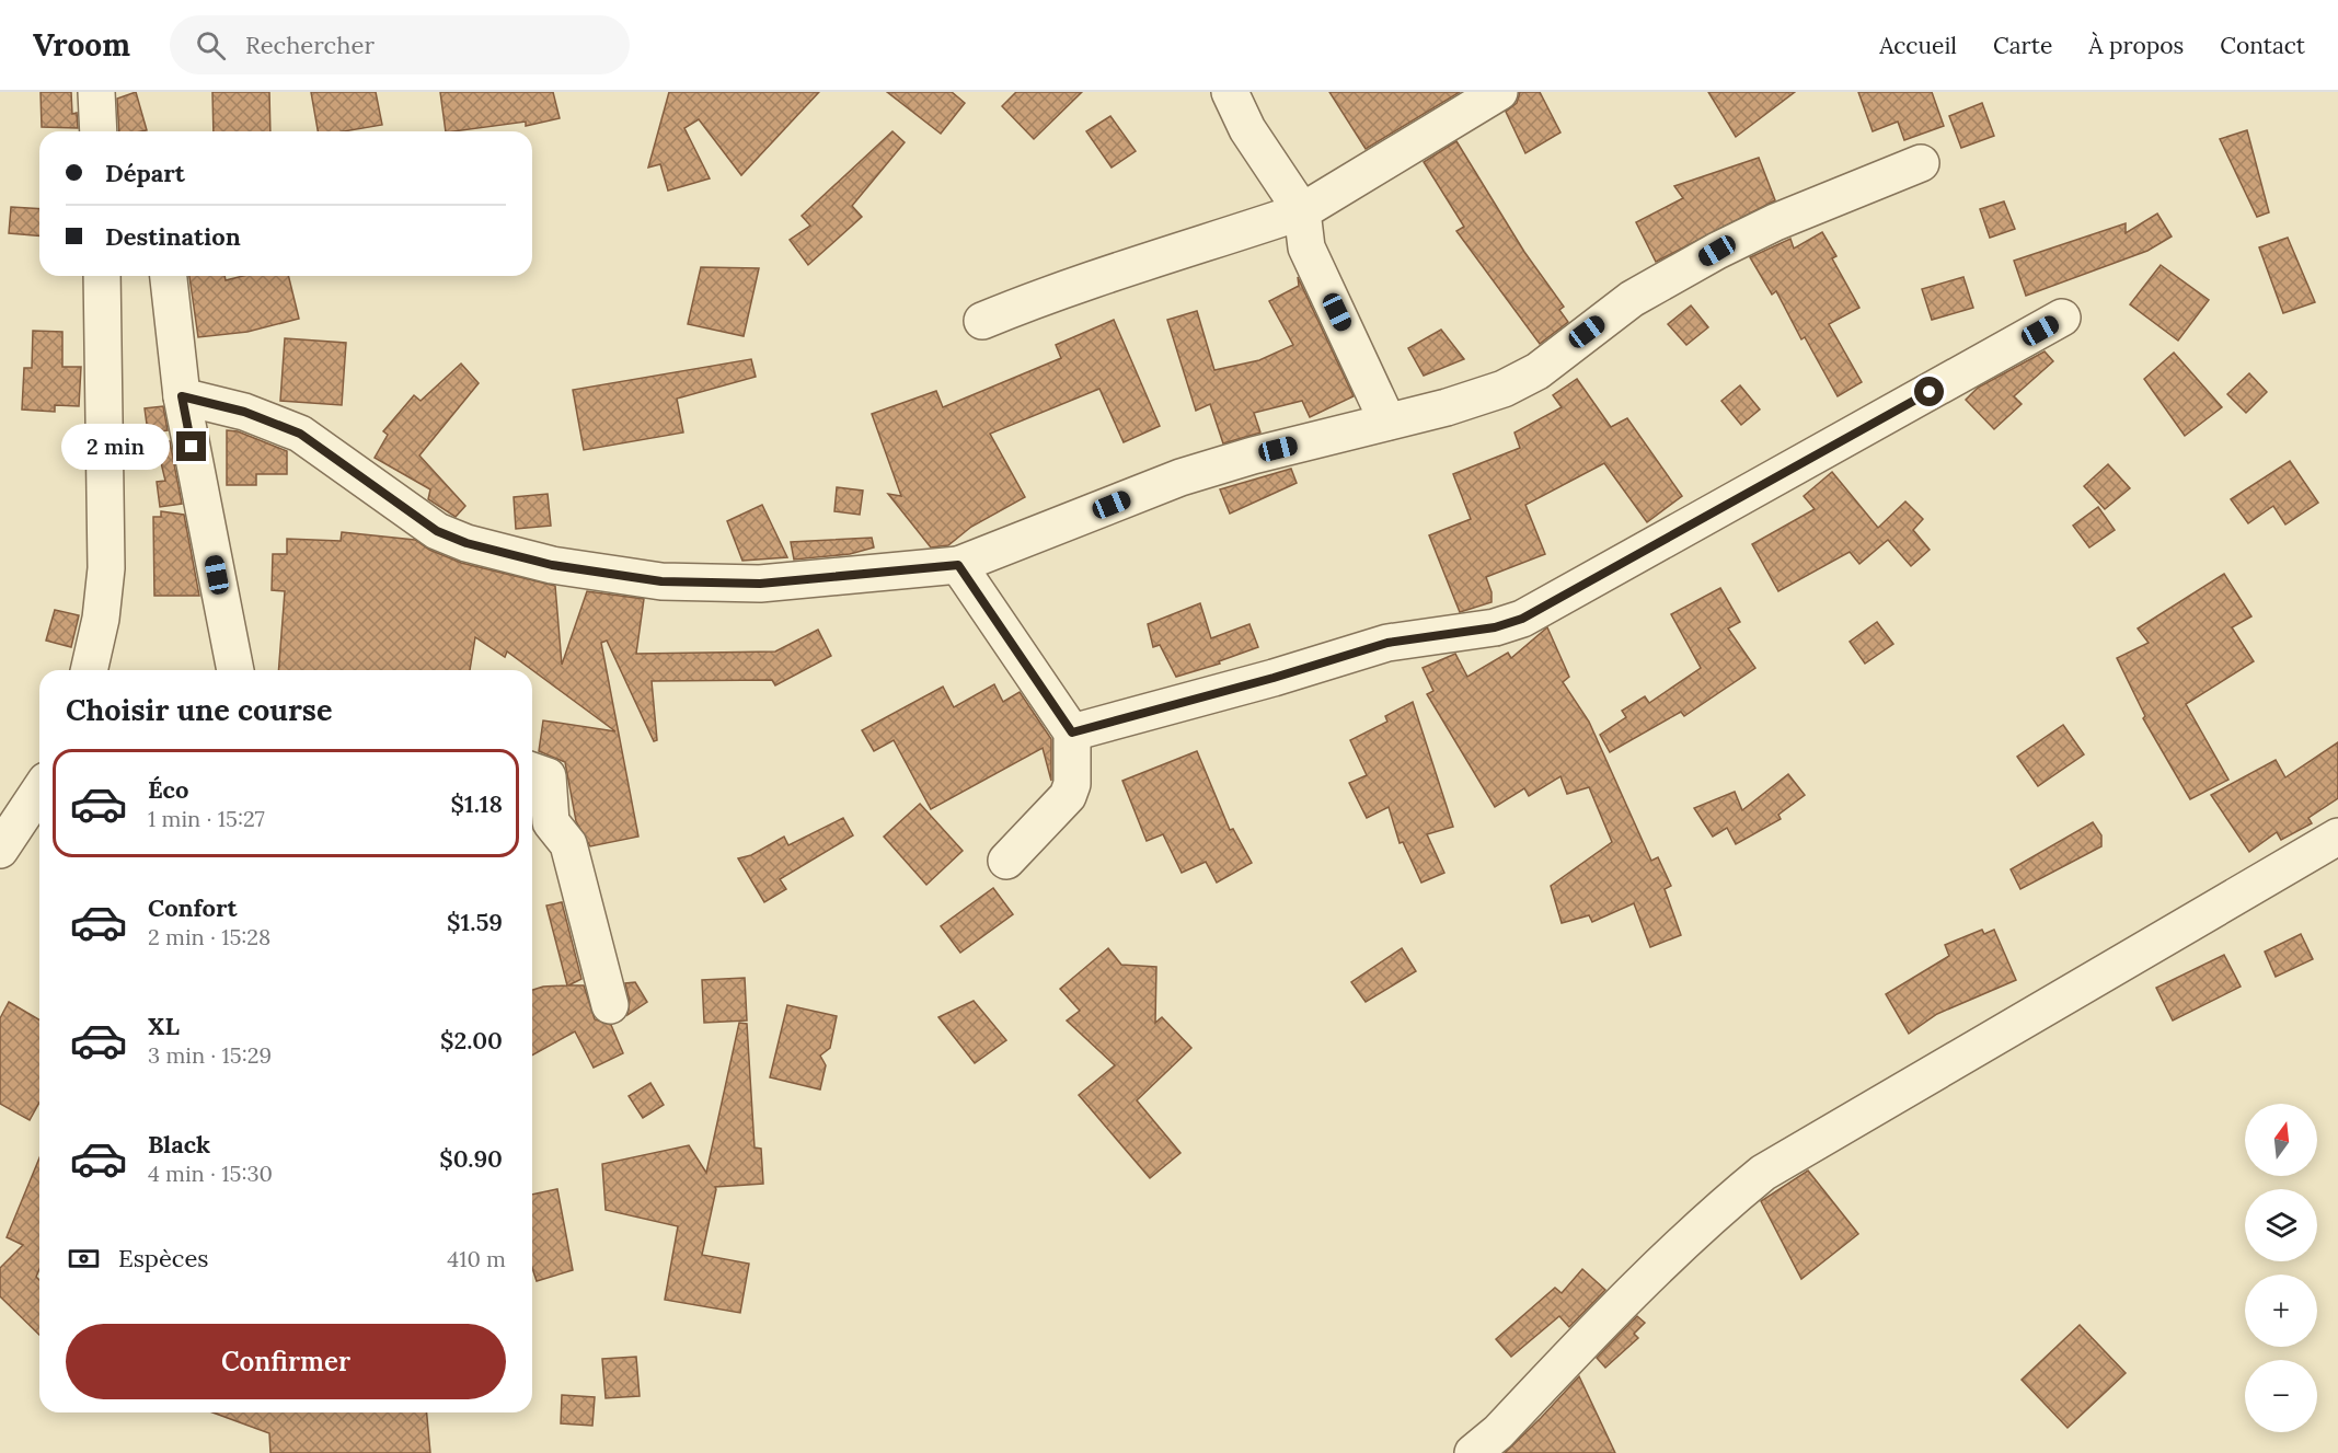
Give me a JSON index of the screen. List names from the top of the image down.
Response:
{
  "north": "top",
  "page": {
    "header": "Vroom",
    "search": "Rechercher",
    "nav": [
      "Accueil",
      "Carte",
      "À propos",
      "Contact"
    ],
    "banner": ["Départ", "Destination"],
    "bubble": "2 min",
    "heading": "Choisir une course",
    "list": [
      {
        "name": "Éco",
        "note": "1 min · 15:27",
        "value": "$1.18"
      },
      {
        "name": "Confort",
        "note": "2 min · 15:28",
        "value": "$1.59"
      },
      {
        "name": "XL",
        "note": "3 min · 15:29",
        "value": "$2.00"
      },
      {
        "name": "Black",
        "note": "4 min · 15:30",
        "value": "$0.90"
      }
    ],
    "map_buttons": ["+", "−"],
    "pay": ["Espèces", "410 m"],
    "buttons": "Confirmer"
  }
}
